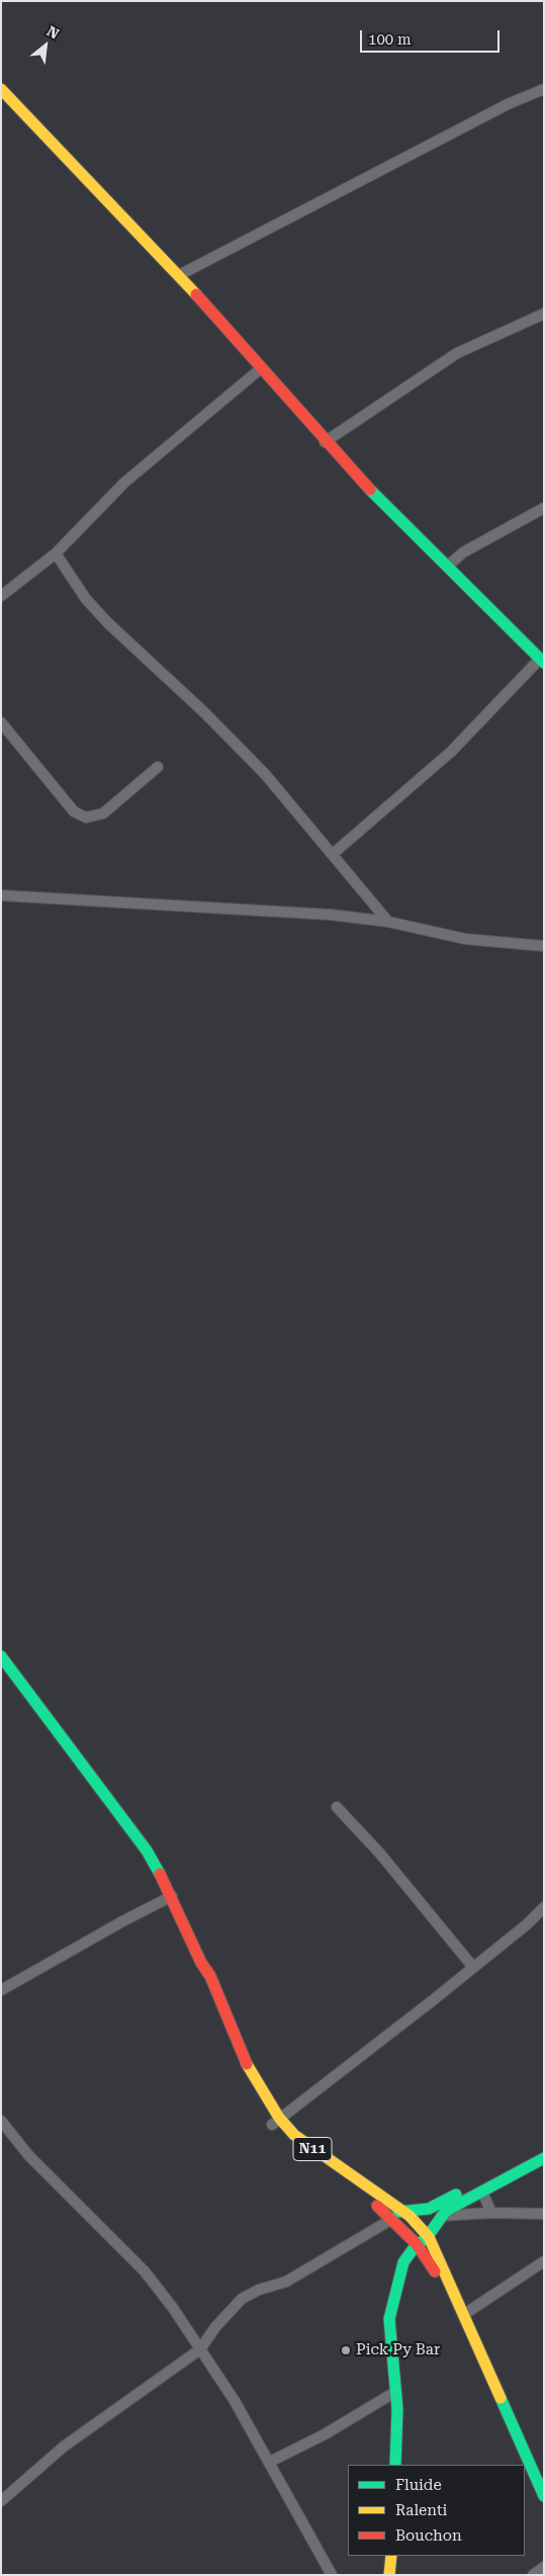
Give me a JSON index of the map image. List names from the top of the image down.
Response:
{
  "streets": {
    "main road": ["N11"]
  },
  "places": ["Pick Py Bar"],
  "legend": ["Fluide", "Ralenti", "Bouchon"],
  "scale_bar": "100 m",
  "north": "top right"
}
